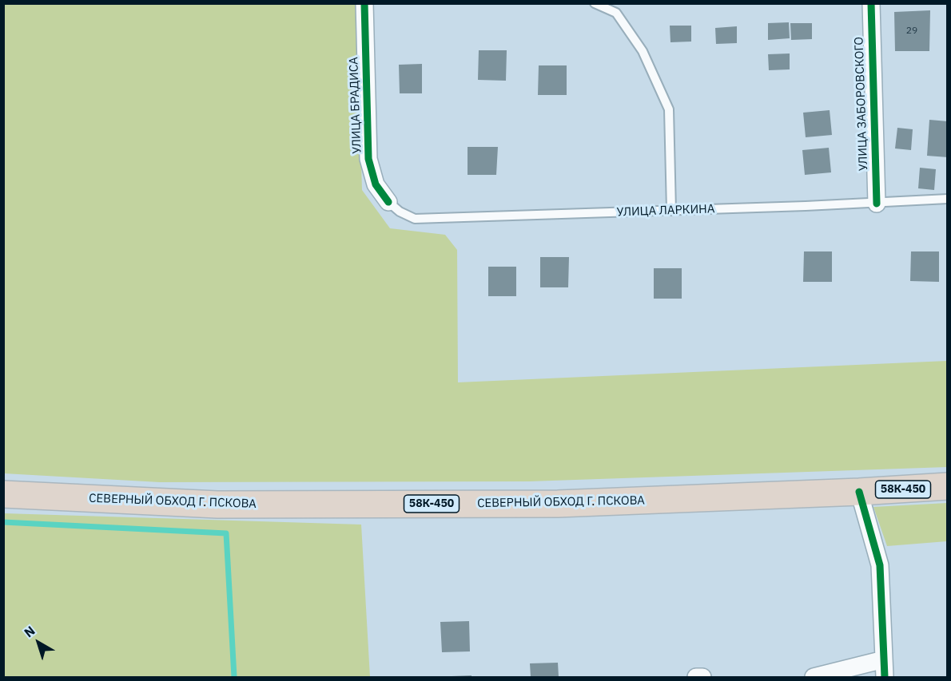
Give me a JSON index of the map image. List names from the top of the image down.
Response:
{
  "streets": {
    "highway": ["58К-450", "СЕВЕРНЫЙ ОБХОД Г. ПСКОВА"],
    "street": ["УЛИЦА ЗАБОРОВСКОГО", "УЛИЦА БРАДИСА"],
    "lane": ["УЛИЦА ЛАРКИНА"]
  },
  "crossings": [
    ["УЛИЦА ЗАБОРОВСКОГО", "УЛИЦА ЛАРКИНА"],
    ["УЛИЦА БРАДИСА", "УЛИЦА ЛАРКИНА"],
    ["58К-450", "СЕВЕРНЫЙ ОБХОД Г. ПСКОВА"]
  ],
  "house_numbers": ["29"],
  "north": "top left"
}
